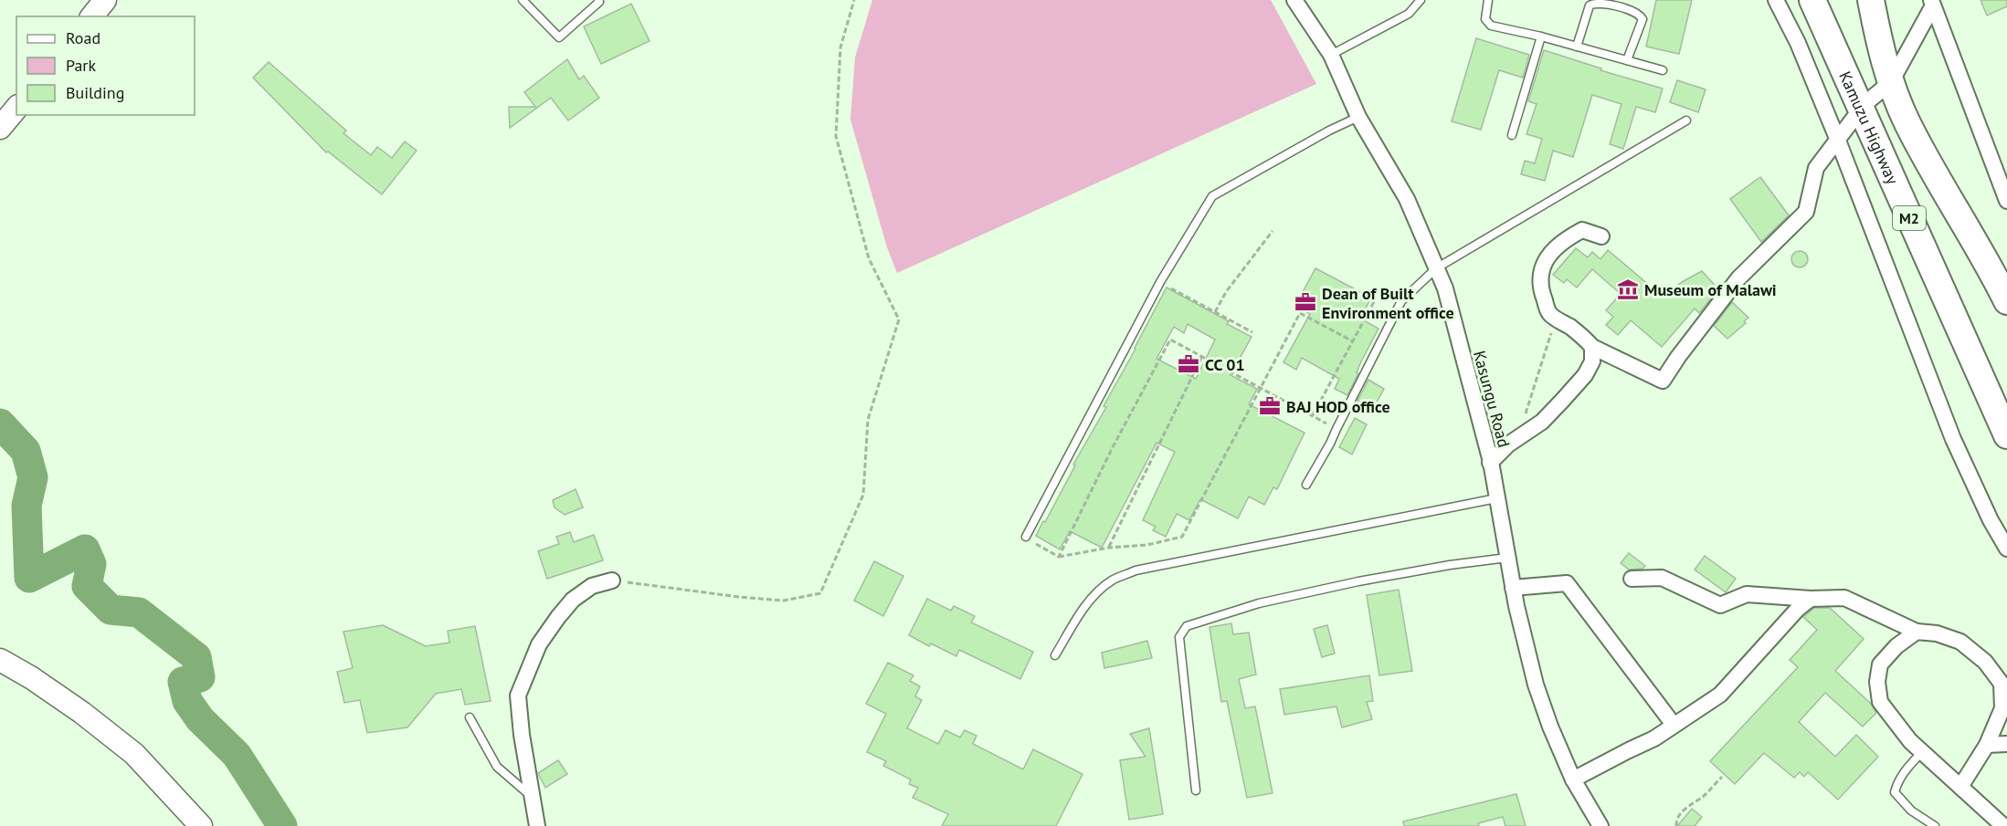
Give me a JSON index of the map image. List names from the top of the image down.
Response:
{
  "streets": {
    "highway": ["Kamuzu Highway", "M2"],
    "street": ["Kasungu Road"]
  },
  "places": {
    "museum": ["Museum of Malawi"],
    "office": ["Dean of Built Environment office", "CC 01", "BAJ HOD office"]
  },
  "legend": ["Road", "Park", "Building"]
}
